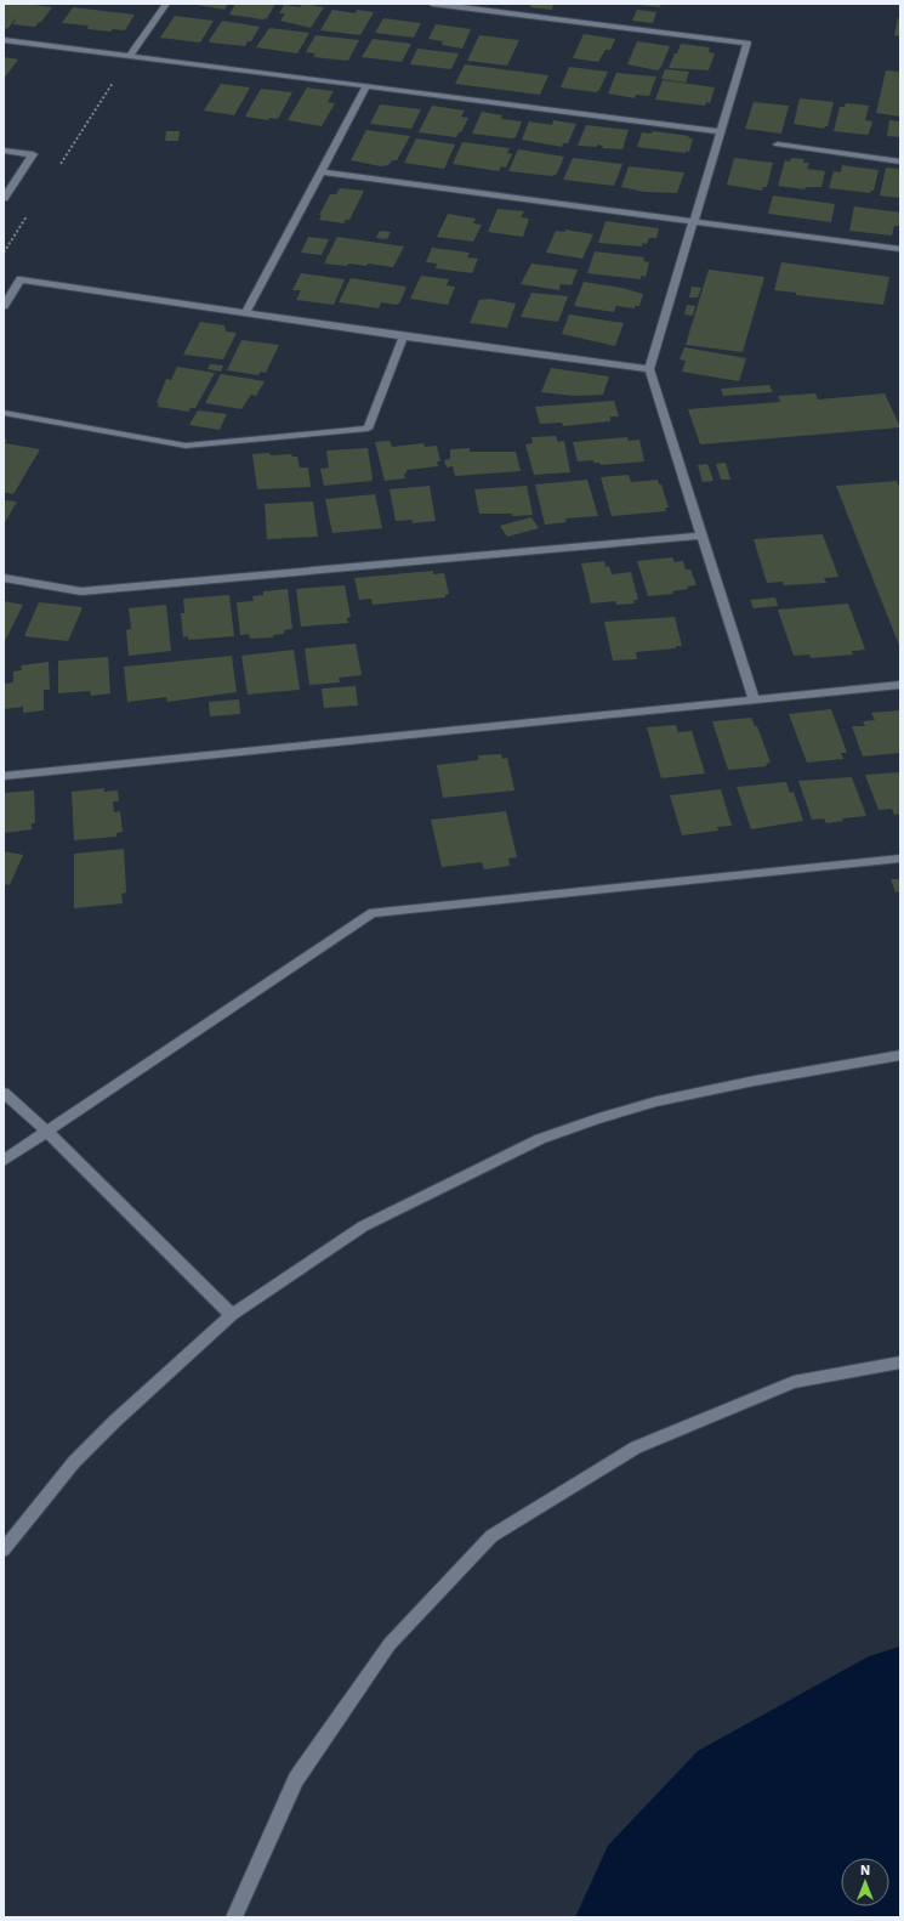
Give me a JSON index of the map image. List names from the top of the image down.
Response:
{
  "north": "top"
}
